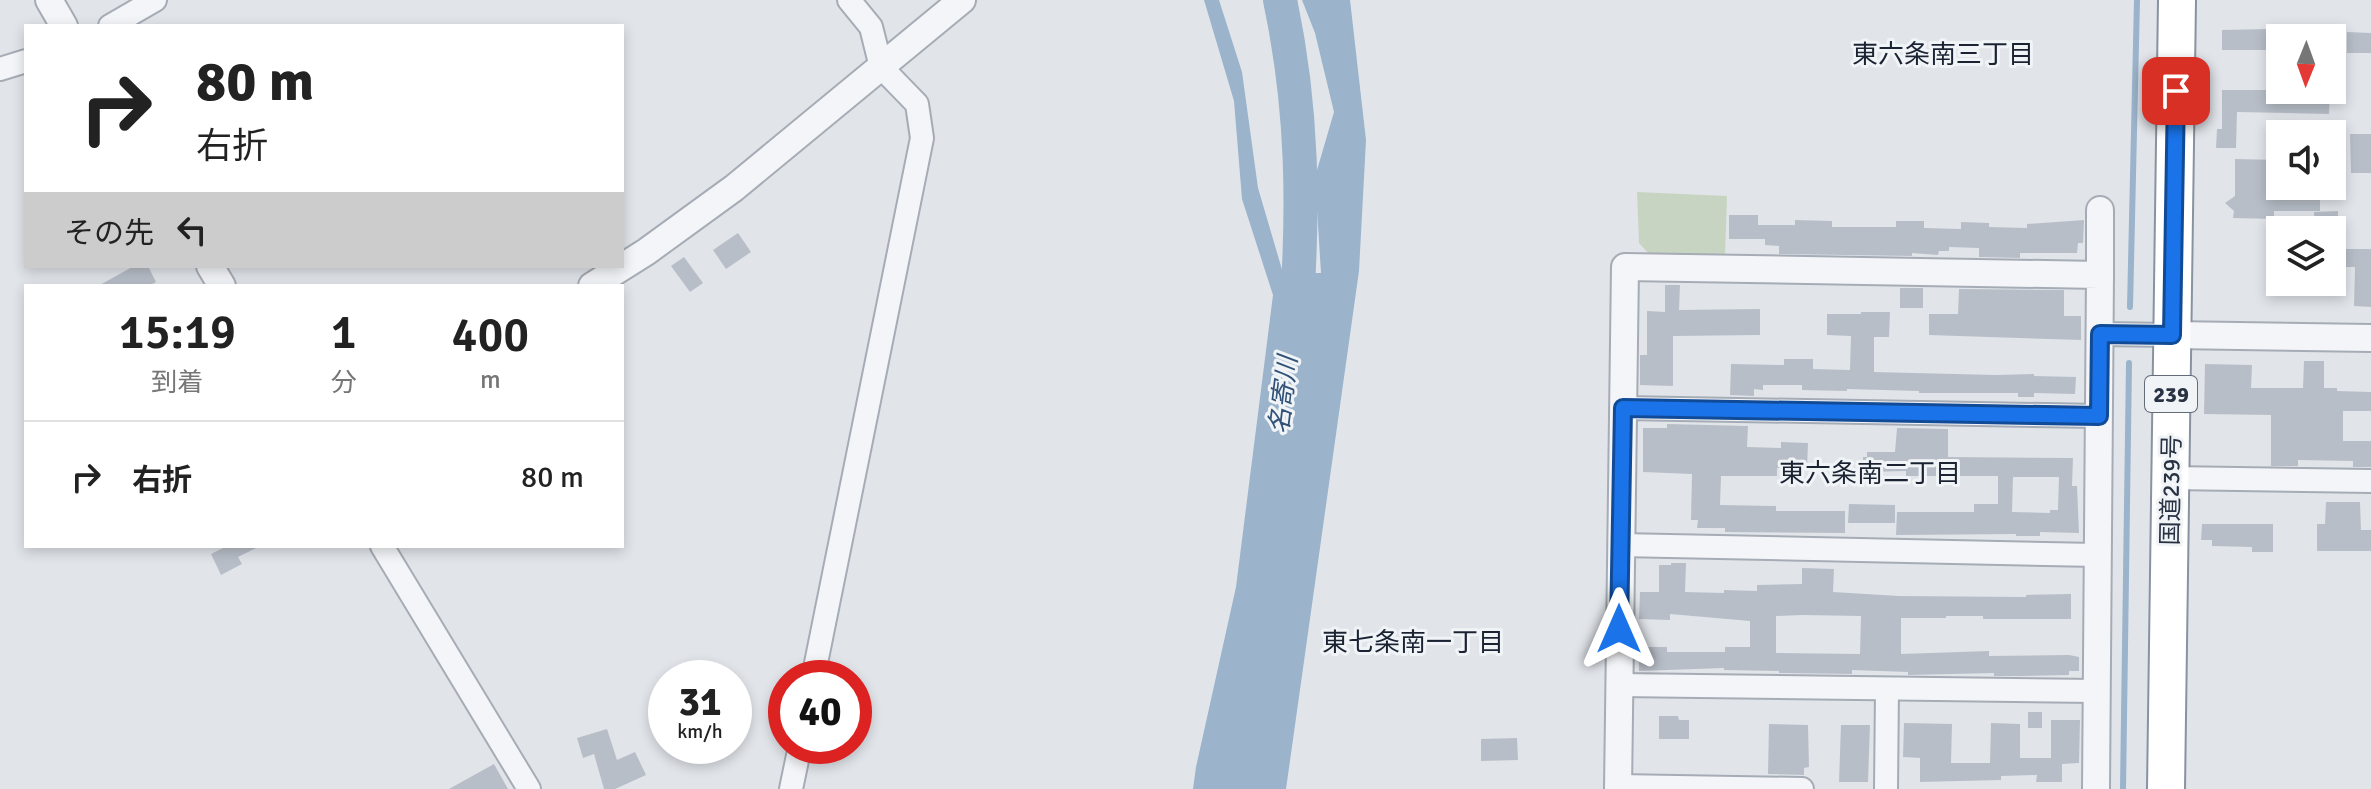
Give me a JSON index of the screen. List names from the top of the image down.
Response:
{
  "streets": {
    "highway": ["239", "国道239号"]
  },
  "districts": ["東六条南三丁目", "東六条南二丁目", "東七条南一丁目"],
  "water": ["名寄川"],
  "north": "bottom",
  "page": {
    "turn": ["80 m", "右折"],
    "then": "その先",
    "eta": [
      "15:19",
      "到着",
      "1",
      "分",
      "400",
      "m"
    ],
    "list": [
      {
        "name": "右折",
        "value": "80 m"
      }
    ],
    "speed": "31 km/h",
    "limit": "40"
  }
}
